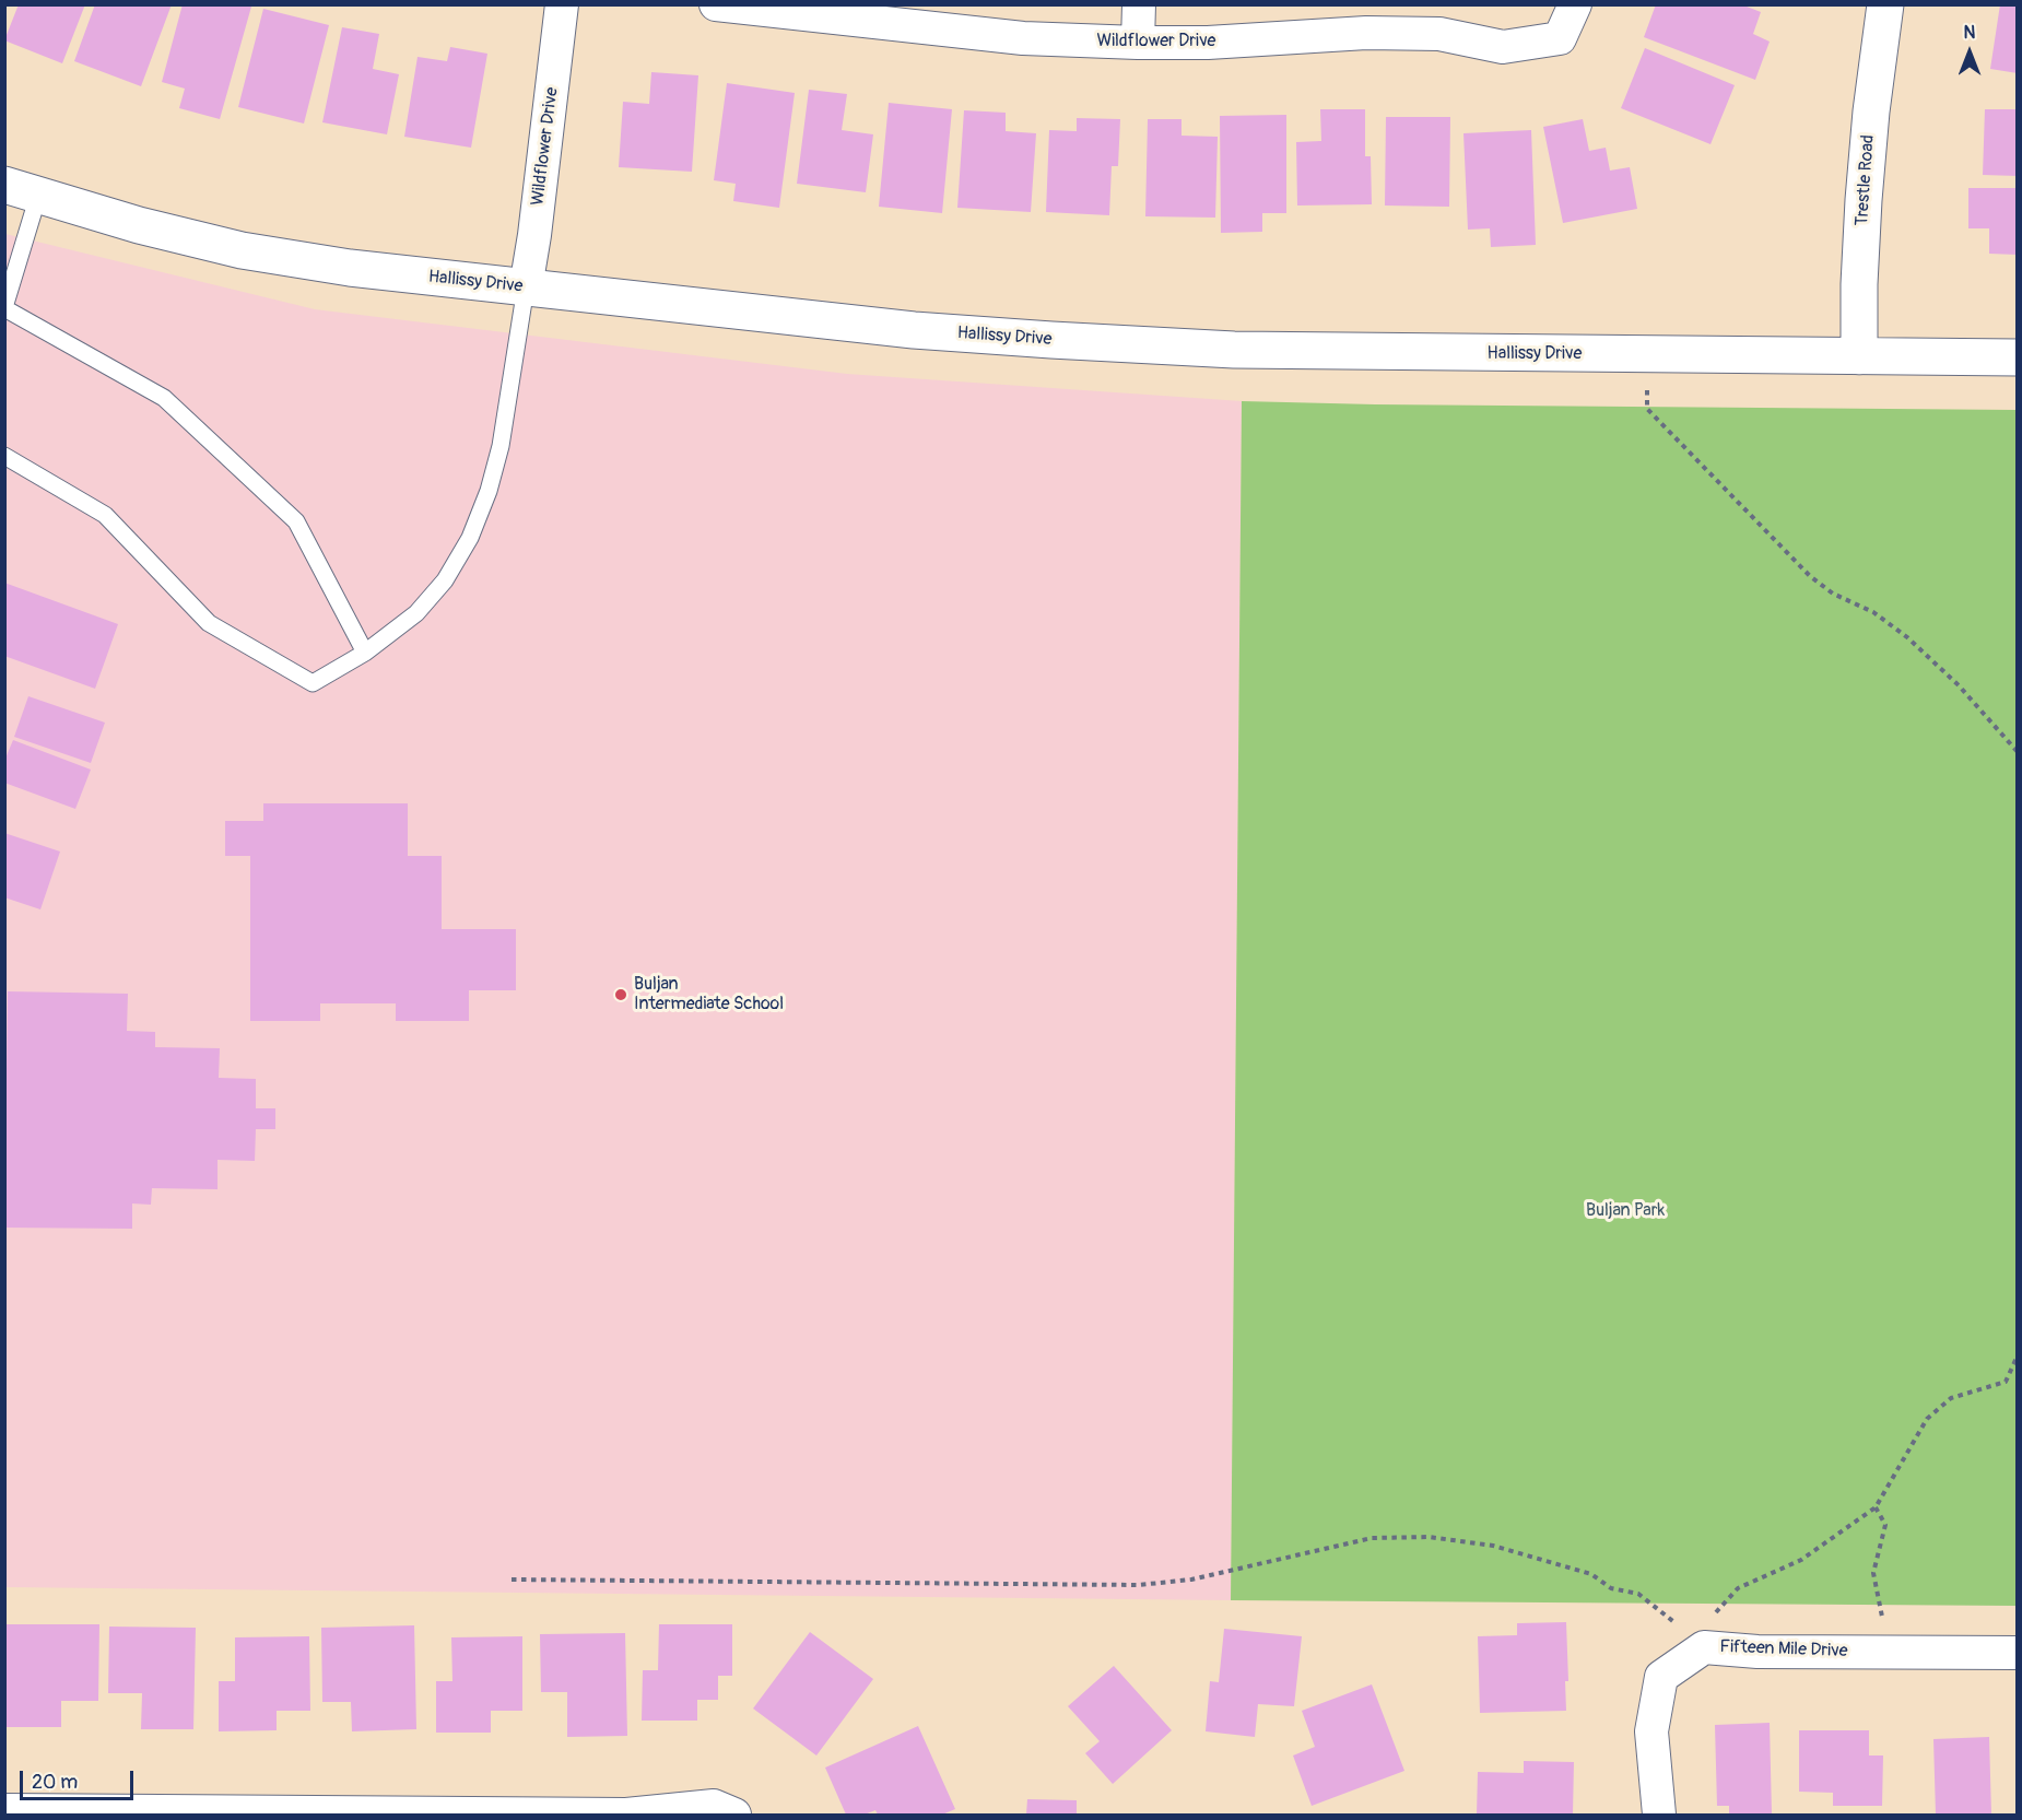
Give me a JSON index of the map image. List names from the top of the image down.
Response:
{
  "streets": {
    "street": [
      "Wildflower Drive",
      "Trestle Road",
      "Hallissy Drive",
      "Fifteen Mile Drive"
    ]
  },
  "crossings": [
    ["Wildflower Drive", "Hallissy Drive"],
    ["Trestle Road", "Hallissy Drive"]
  ],
  "parks": ["Buljan Park"],
  "places": ["Buljan Intermediate School"],
  "scale_bar": "20 m",
  "north": "top"
}
